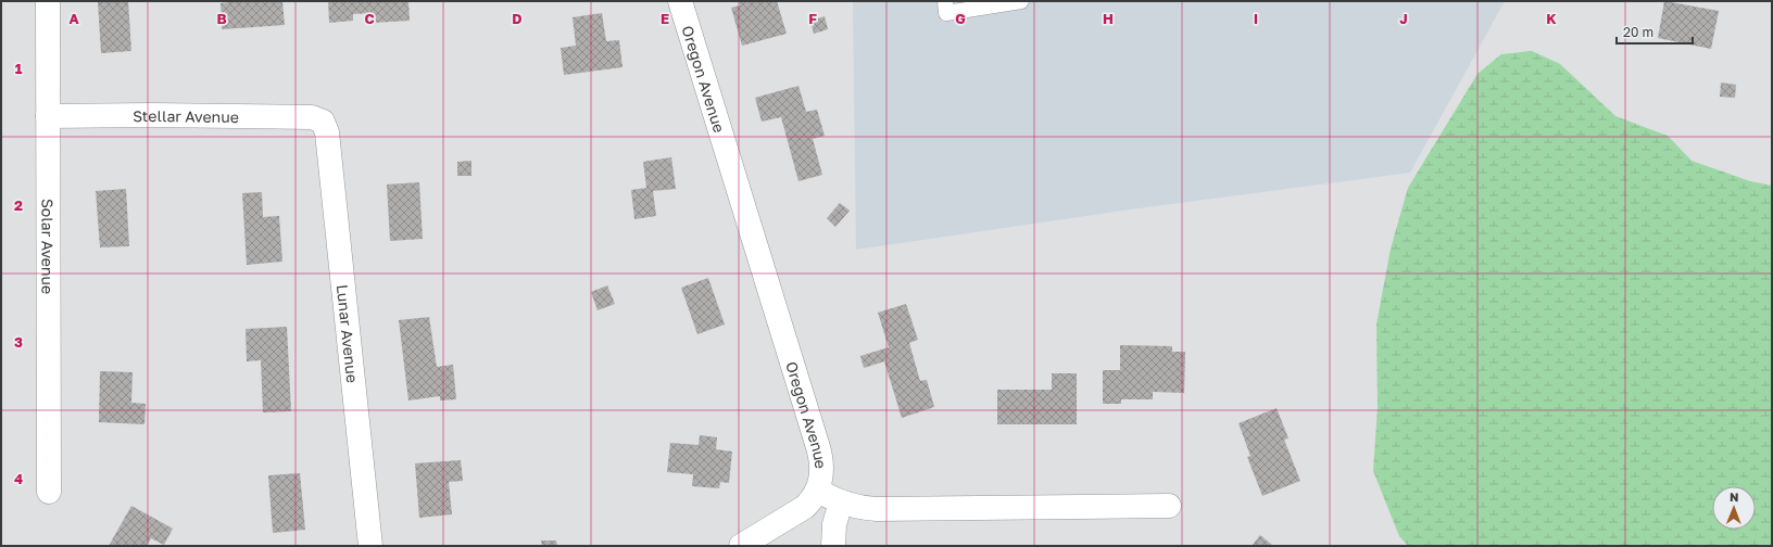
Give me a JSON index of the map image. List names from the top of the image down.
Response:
{
  "streets": {
    "street": [
      "Oregon Avenue",
      "Stellar Avenue",
      "Solar Avenue",
      "Lunar Avenue"
    ]
  },
  "crossings": [
    ["Stellar Avenue", "Solar Avenue"],
    ["Stellar Avenue", "Lunar Avenue"]
  ],
  "scale_bar": "20 m",
  "north": "top",
  "grid": {
    "columns": [
      "A",
      "B",
      "C",
      "D",
      "E",
      "F",
      "G",
      "H",
      "I",
      "J",
      "K"
    ],
    "rows": [
      "1",
      "2",
      "3",
      "4"
    ]
  }
}
